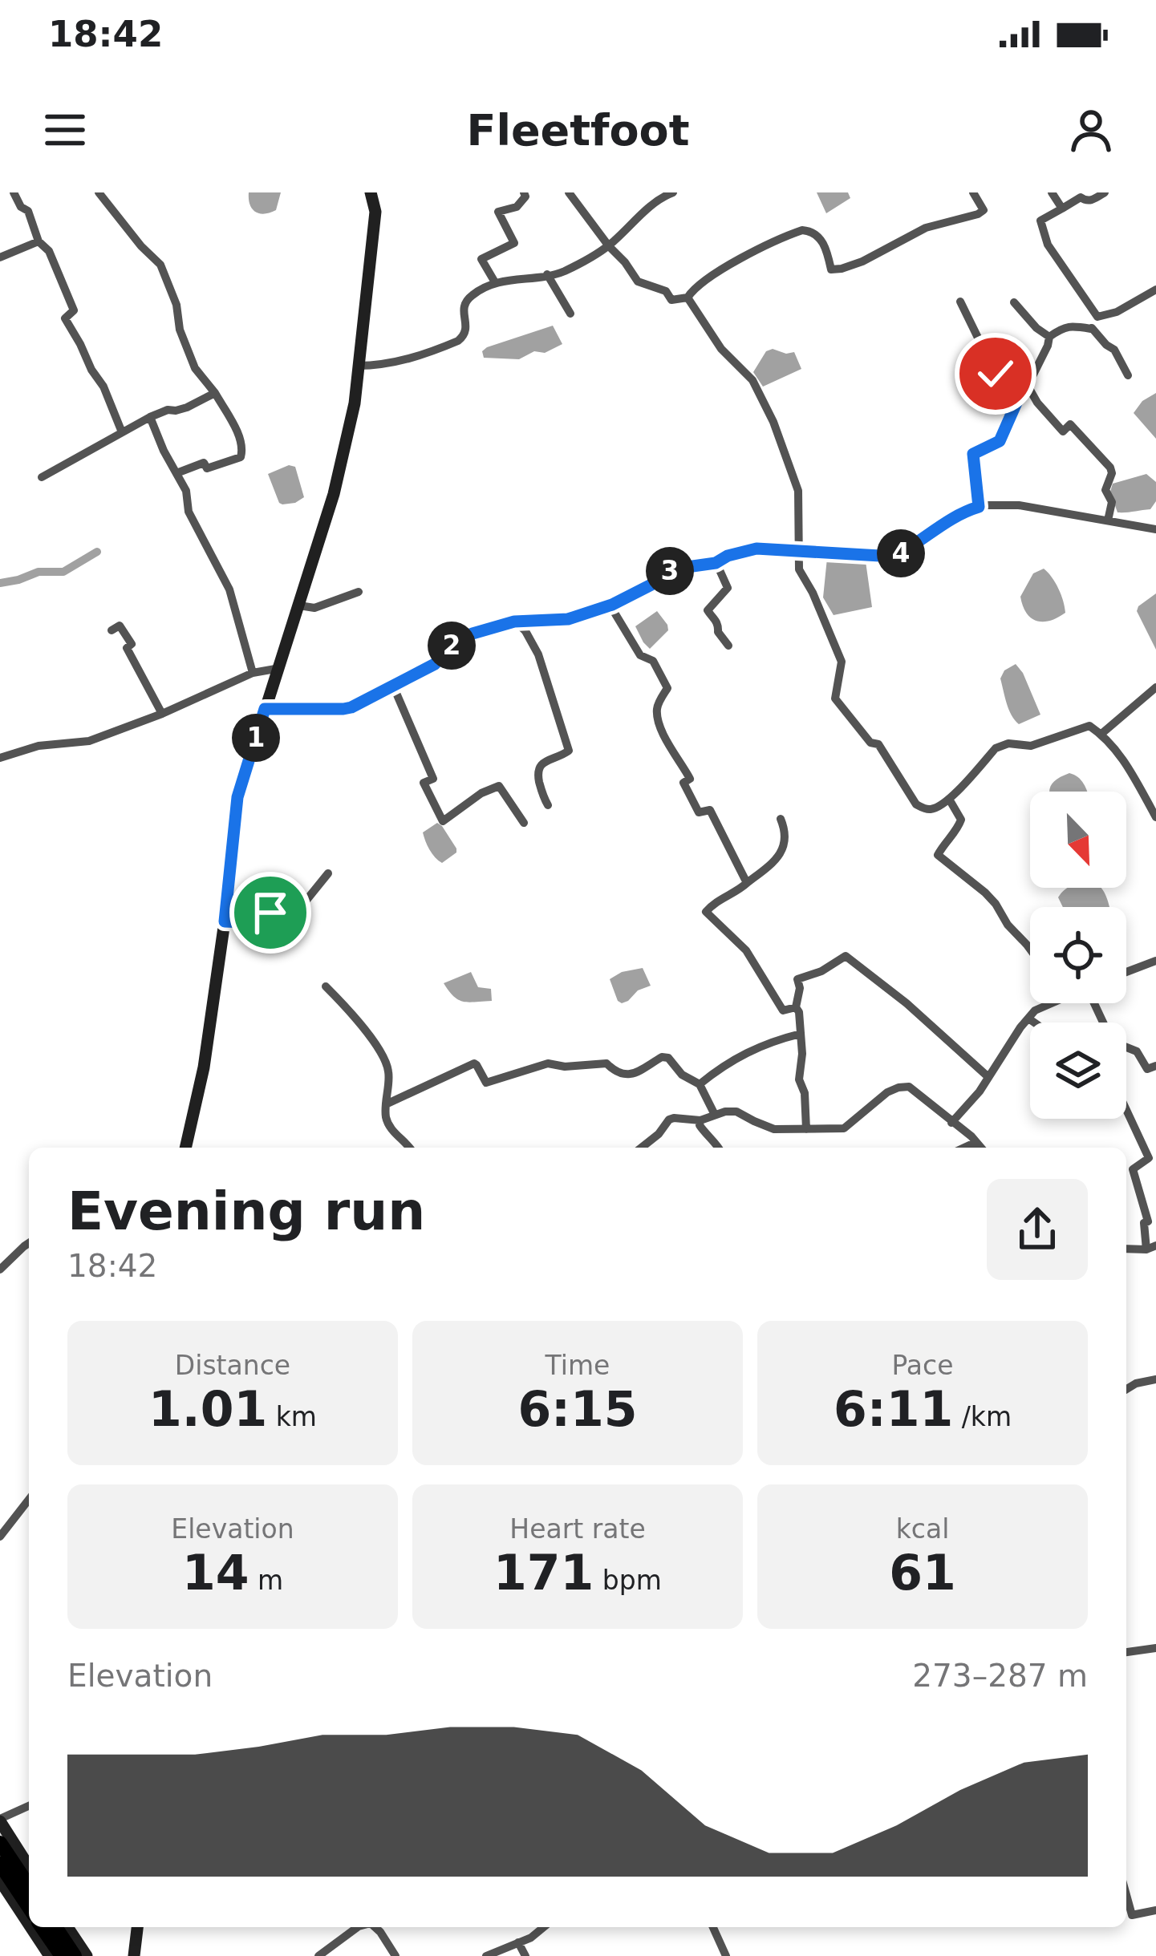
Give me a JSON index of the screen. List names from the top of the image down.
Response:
{
  "north": "bottom right",
  "page": {
    "status": "18:42",
    "header": "Fleetfoot",
    "pins": [
      "4",
      "3",
      "2",
      "1"
    ],
    "heading": ["Evening run", "18:42"],
    "stats": [
      ["Distance", "1.01 km"],
      ["Time", "6:15"],
      ["Pace", "6:11 /km"],
      ["Elevation", "14 m"],
      ["Heart rate", "171 bpm"],
      ["kcal", "61"]
    ],
    "chart": ["Elevation", "273–287 m"]
  }
}
